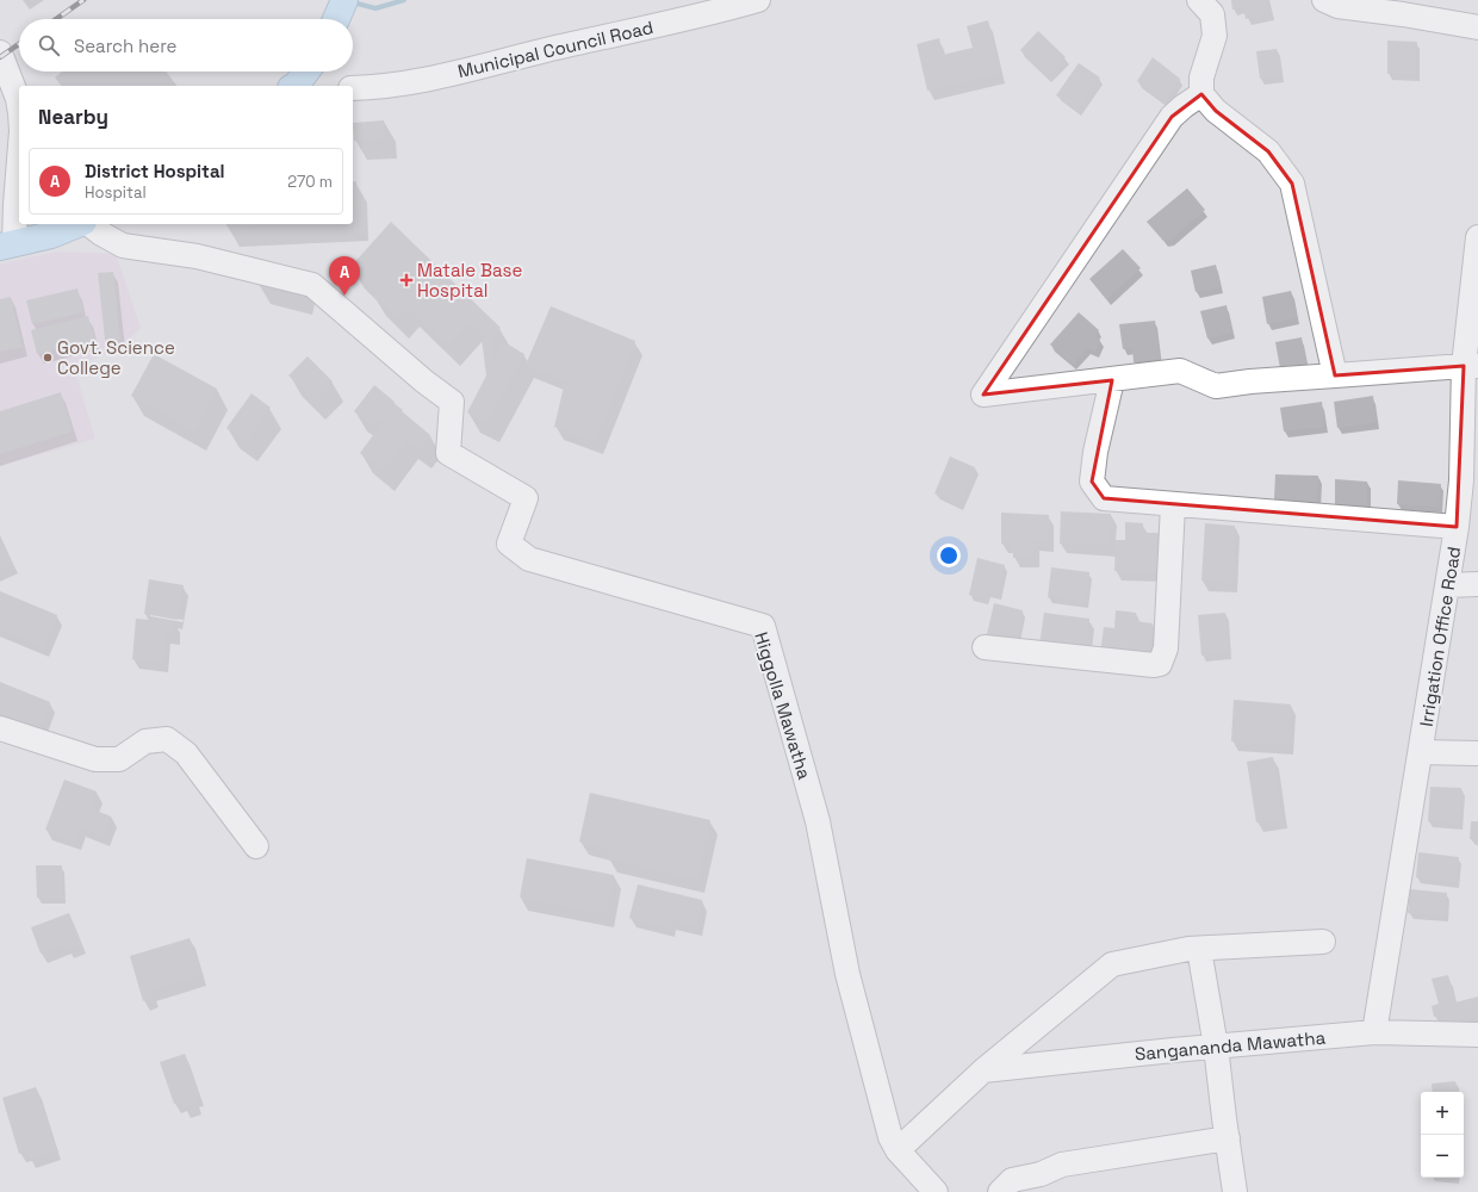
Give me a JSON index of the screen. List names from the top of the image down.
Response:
{
  "streets": {
    "street": [
      "Municipal Council Road",
      "Irrigation Office Road",
      "Higgolla Mawatha",
      "Sangananda Mawatha"
    ]
  },
  "crossings": [
    ["Irrigation Office Road", "Sangananda Mawatha"]
  ],
  "places": {
    "health": ["Matale Base Hospital"],
    "other": ["Govt. Science College"]
  },
  "page": {
    "search": "Search here",
    "heading": "Nearby",
    "list": [
      {
        "mark": "A",
        "name": "District Hospital",
        "note": "Hospital",
        "value": "270 m"
      }
    ],
    "pins": "A",
    "map_buttons": ["+", "−"]
  }
}
